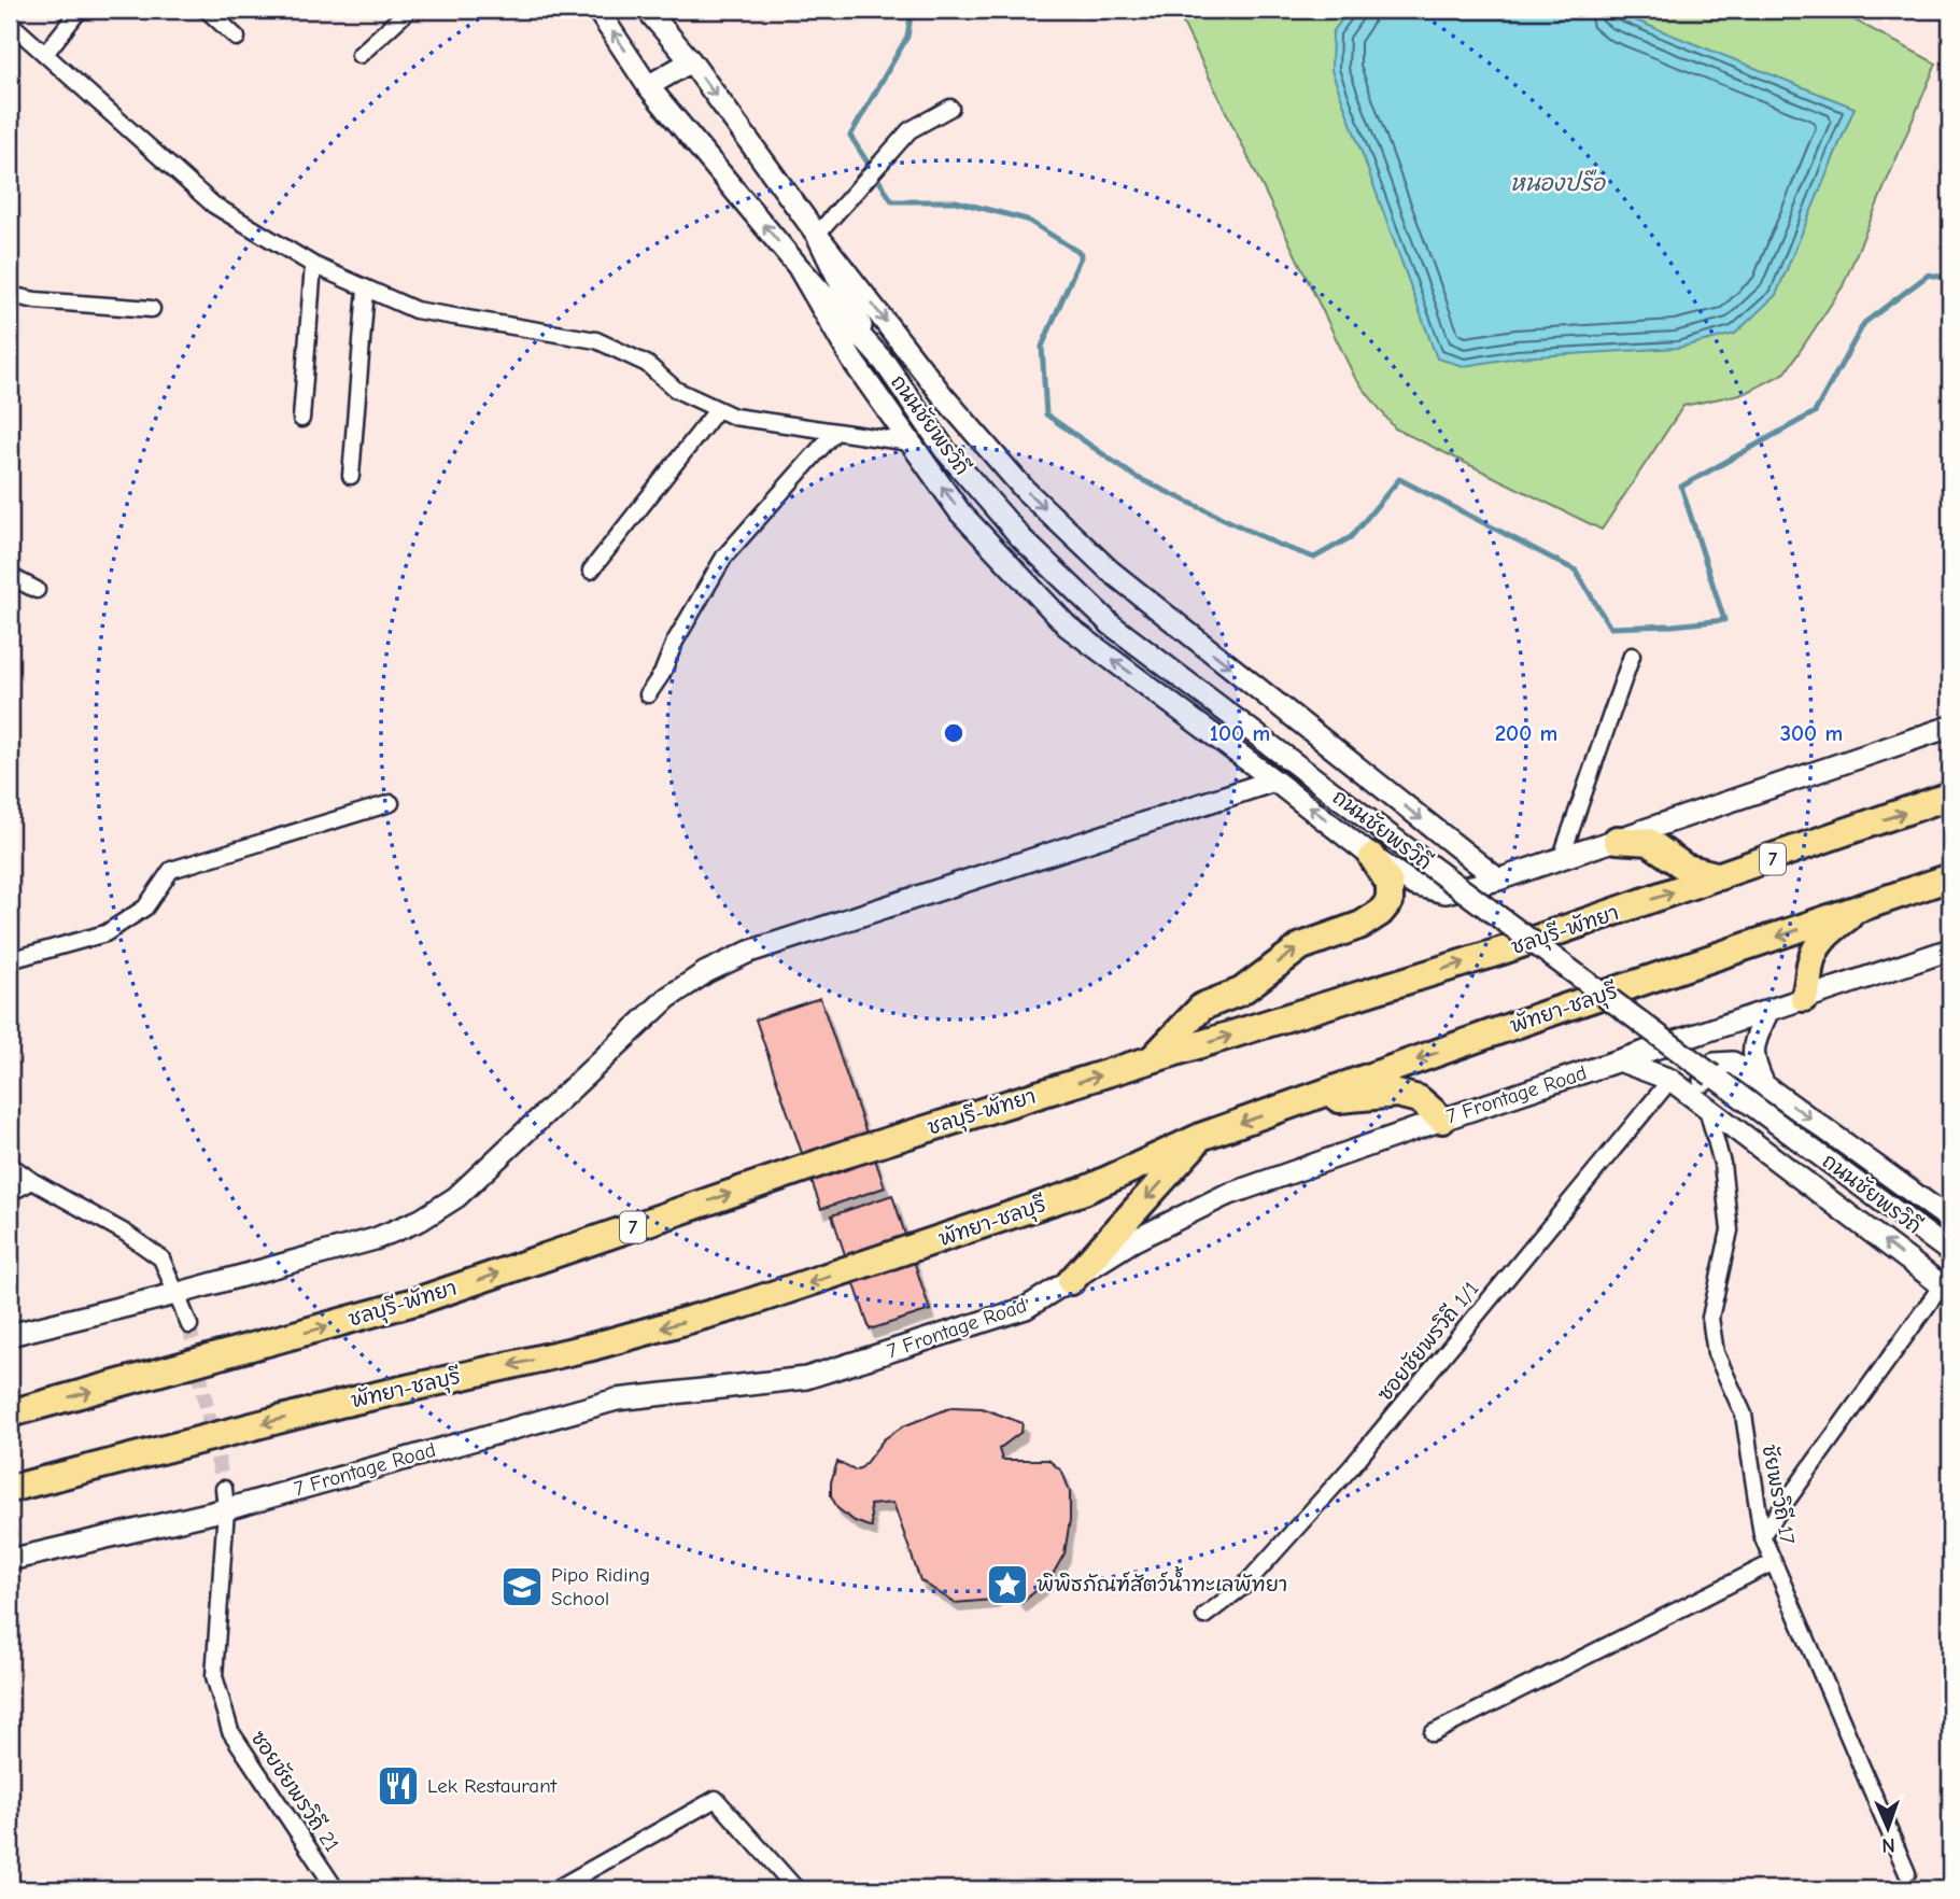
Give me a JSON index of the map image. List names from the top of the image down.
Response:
{
  "streets": {
    "highway": ["7", "ชลบุรี-พัทยา", "พัทยา-ชลบุรี"],
    "main road": ["ถนนชัยพรวิถี", "7 Frontage Road"],
    "street": ["ซอยชัยพรวิถี 1/1", "ชัยพรวิถี 17", "ซอยชัยพรวิถี 21"]
  },
  "crossings": [
    ["ถนนชัยพรวิถี", "7 Frontage Road"],
    ["ถนนชัยพรวิถี", "ซอยชัยพรวิถี 1/1"],
    ["ถนนชัยพรวิถี", "ชัยพรวิถี 17"],
    ["7 Frontage Road", "ซอยชัยพรวิถี 21"]
  ],
  "one_way": ["ชลบุรี-พัทยา", "พัทยา-ชลบุรี"],
  "water": ["หนองปรือ"],
  "places": {
    "place": ["พิพิธภัณฑ์สัตว์น้ำทะเลพัทยา"],
    "school or university": ["Pipo Riding School"],
    "restaurant": ["Lek Restaurant"]
  },
  "north": "bottom",
  "rings": ["100 m", "200 m", "300 m"]
}
